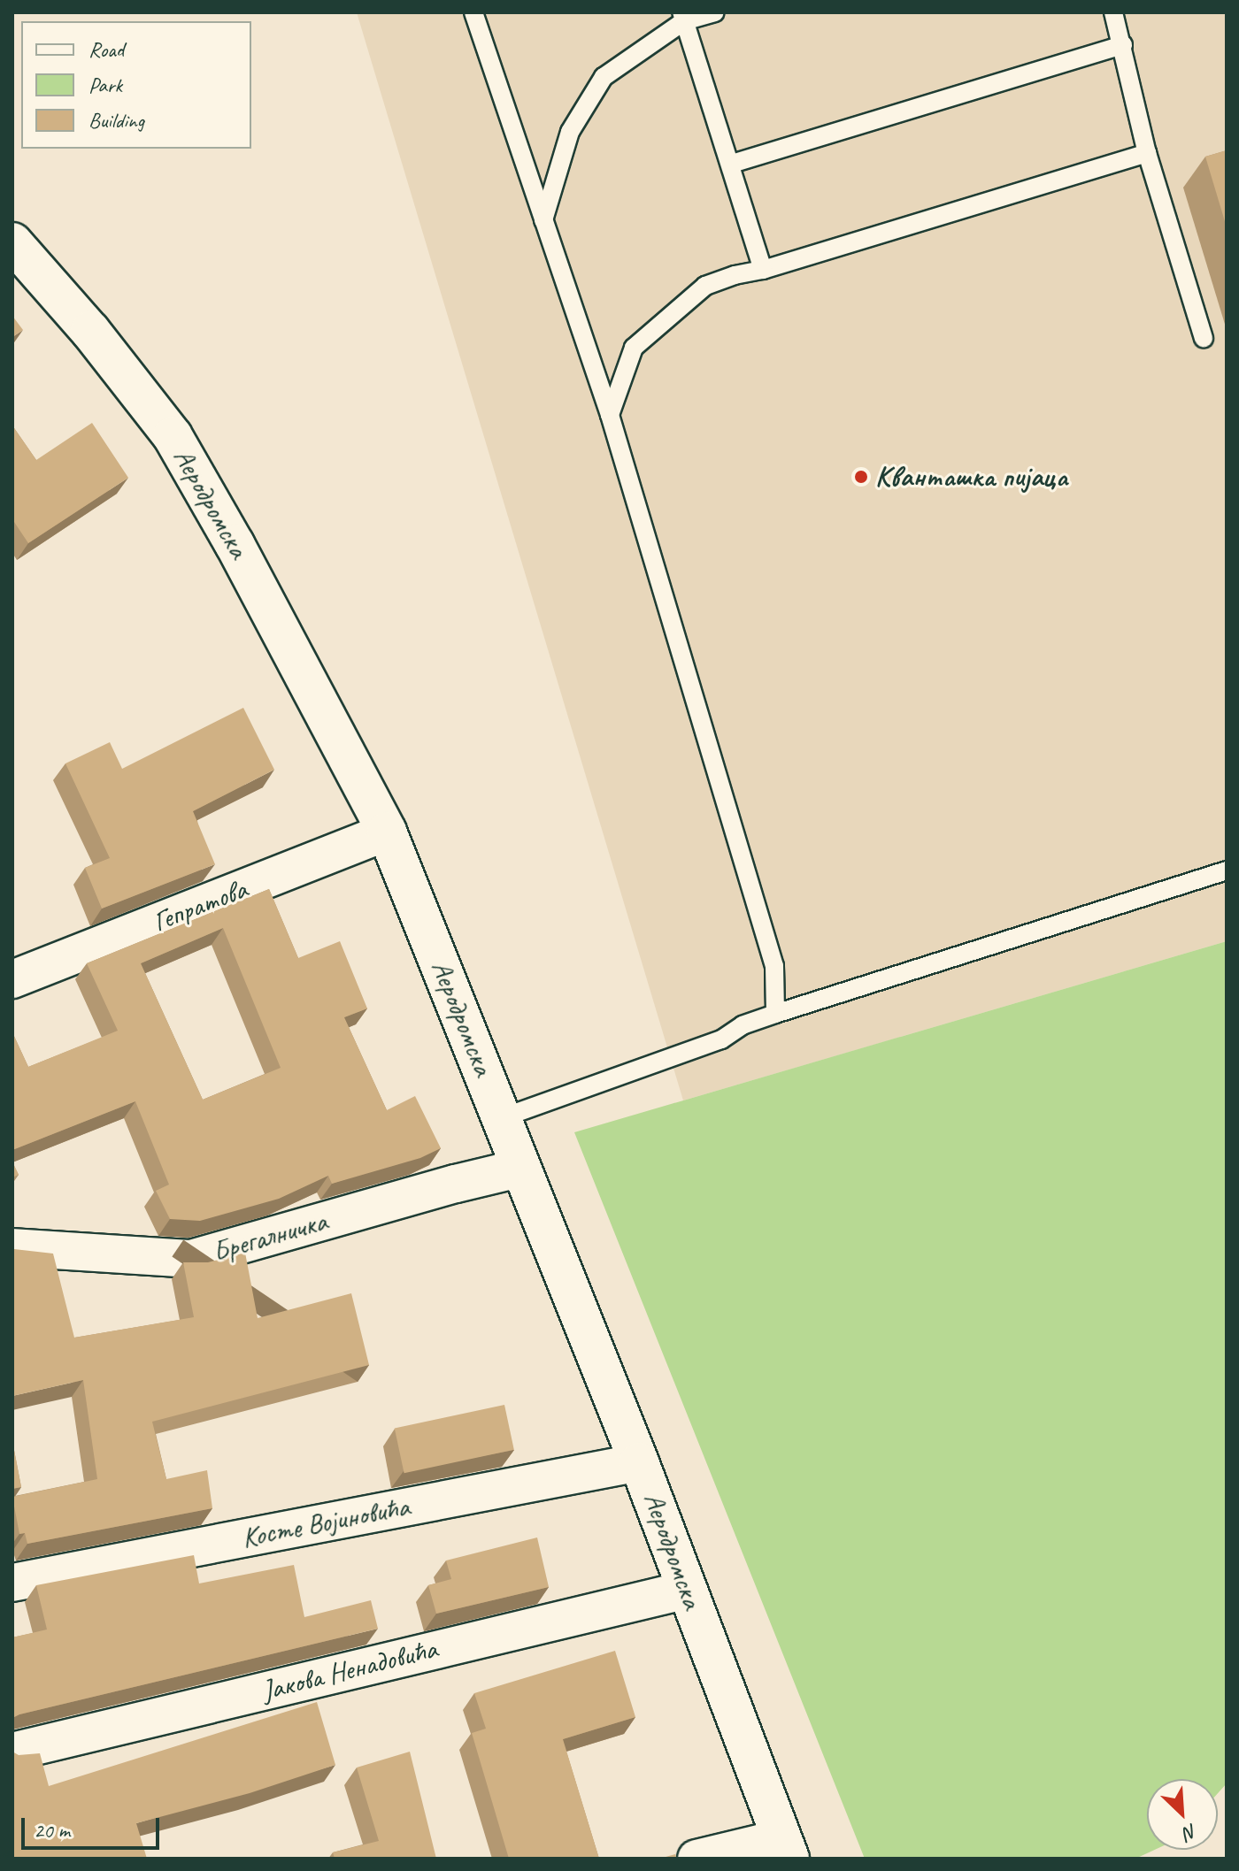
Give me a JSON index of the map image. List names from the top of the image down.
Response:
{
  "streets": {
    "street": [
      "Аеродромска",
      "Гепратова",
      "Брегалничка",
      "Косте Војиновића",
      "Јакова Ненадовића"
    ]
  },
  "crossings": [
    ["Аеродромска", "Гепратова"],
    ["Аеродромска", "Брегалничка"],
    ["Аеродромска", "Косте Војиновића"],
    ["Аеродромска", "Јакова Ненадовића"]
  ],
  "places": ["Кванташка пијаца"],
  "legend": ["Road", "Park", "Building"],
  "scale_bar": "20 m",
  "north": "bottom right"
}
